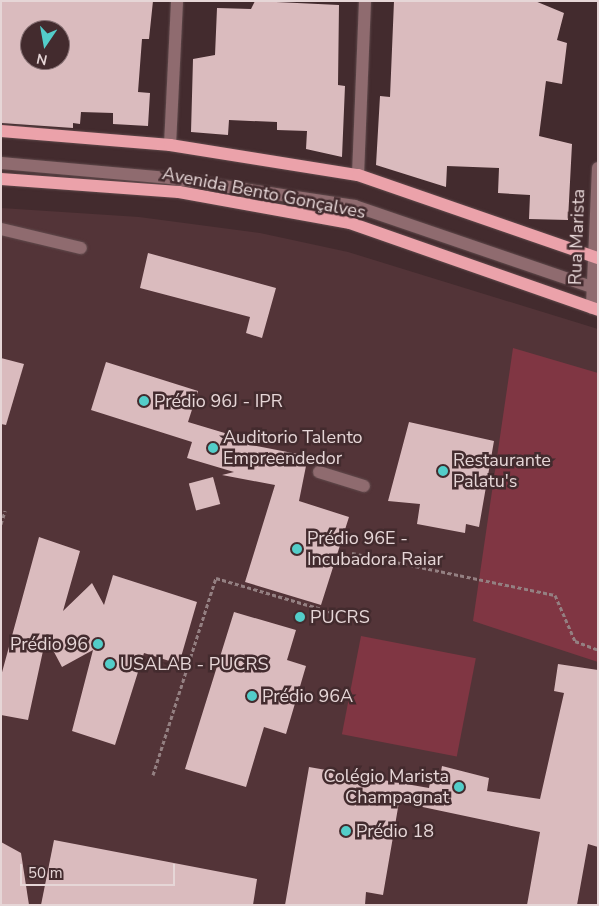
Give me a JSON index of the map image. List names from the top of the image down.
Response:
{
  "streets": {
    "main road": ["Avenida Bento Gonçalves"],
    "street": ["Rua Marista"]
  },
  "crossings": [
    ["Avenida Bento Gonçalves", "Rua Marista"]
  ],
  "places": [
    "Prédio 96J - IPR",
    "Auditorio Talento Empreendedor",
    "Restaurante Palatu's",
    "Prédio 96E - Incubadora Raiar",
    "PUCRS",
    "Prédio 96",
    "USALAB - PUCRS",
    "Prédio 96A",
    "Colégio Marista Champagnat",
    "Prédio 18"
  ],
  "scale_bar": "50 m",
  "north": "bottom"
}
